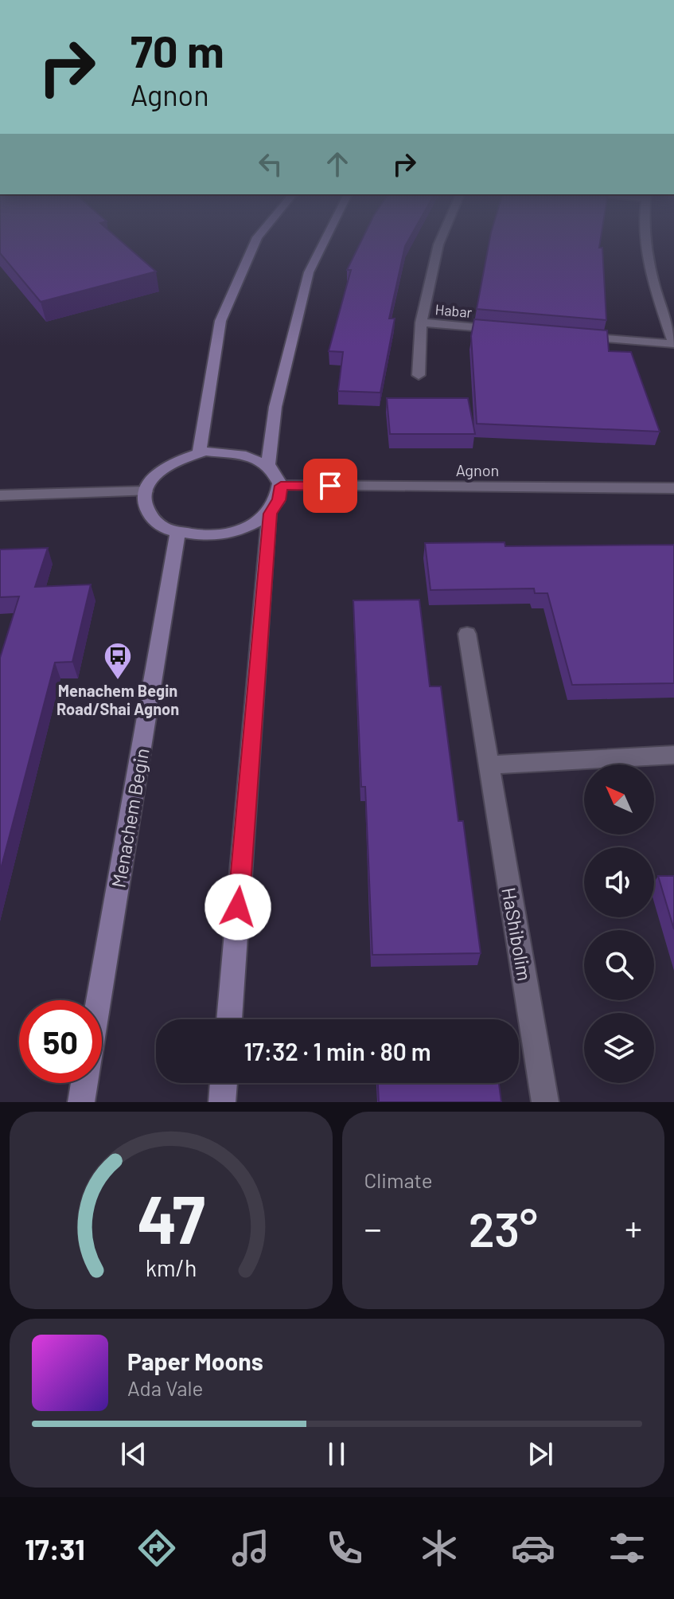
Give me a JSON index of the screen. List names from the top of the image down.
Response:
{
  "streets": {
    "main road": ["Menachem Begin"],
    "street": ["Habar", "Agnon", "HaShibolim"]
  },
  "crossings": [
    ["Agnon", "Menachem Begin"]
  ],
  "places": {
    "bus stop": ["Menachem Begin Road/Shai Agnon"]
  },
  "north": "top left",
  "page": {
    "turn": ["70 m", "Agnon"],
    "limit": "50",
    "trip": "17:32 · 1 min · 80 m",
    "tile": "Climate",
    "heat": ["−", "23°", "+"],
    "song": ["Paper Moons", "Ada Vale"],
    "tabs": "17:31",
    "gauge": ["47", "km/h"]
  }
}
